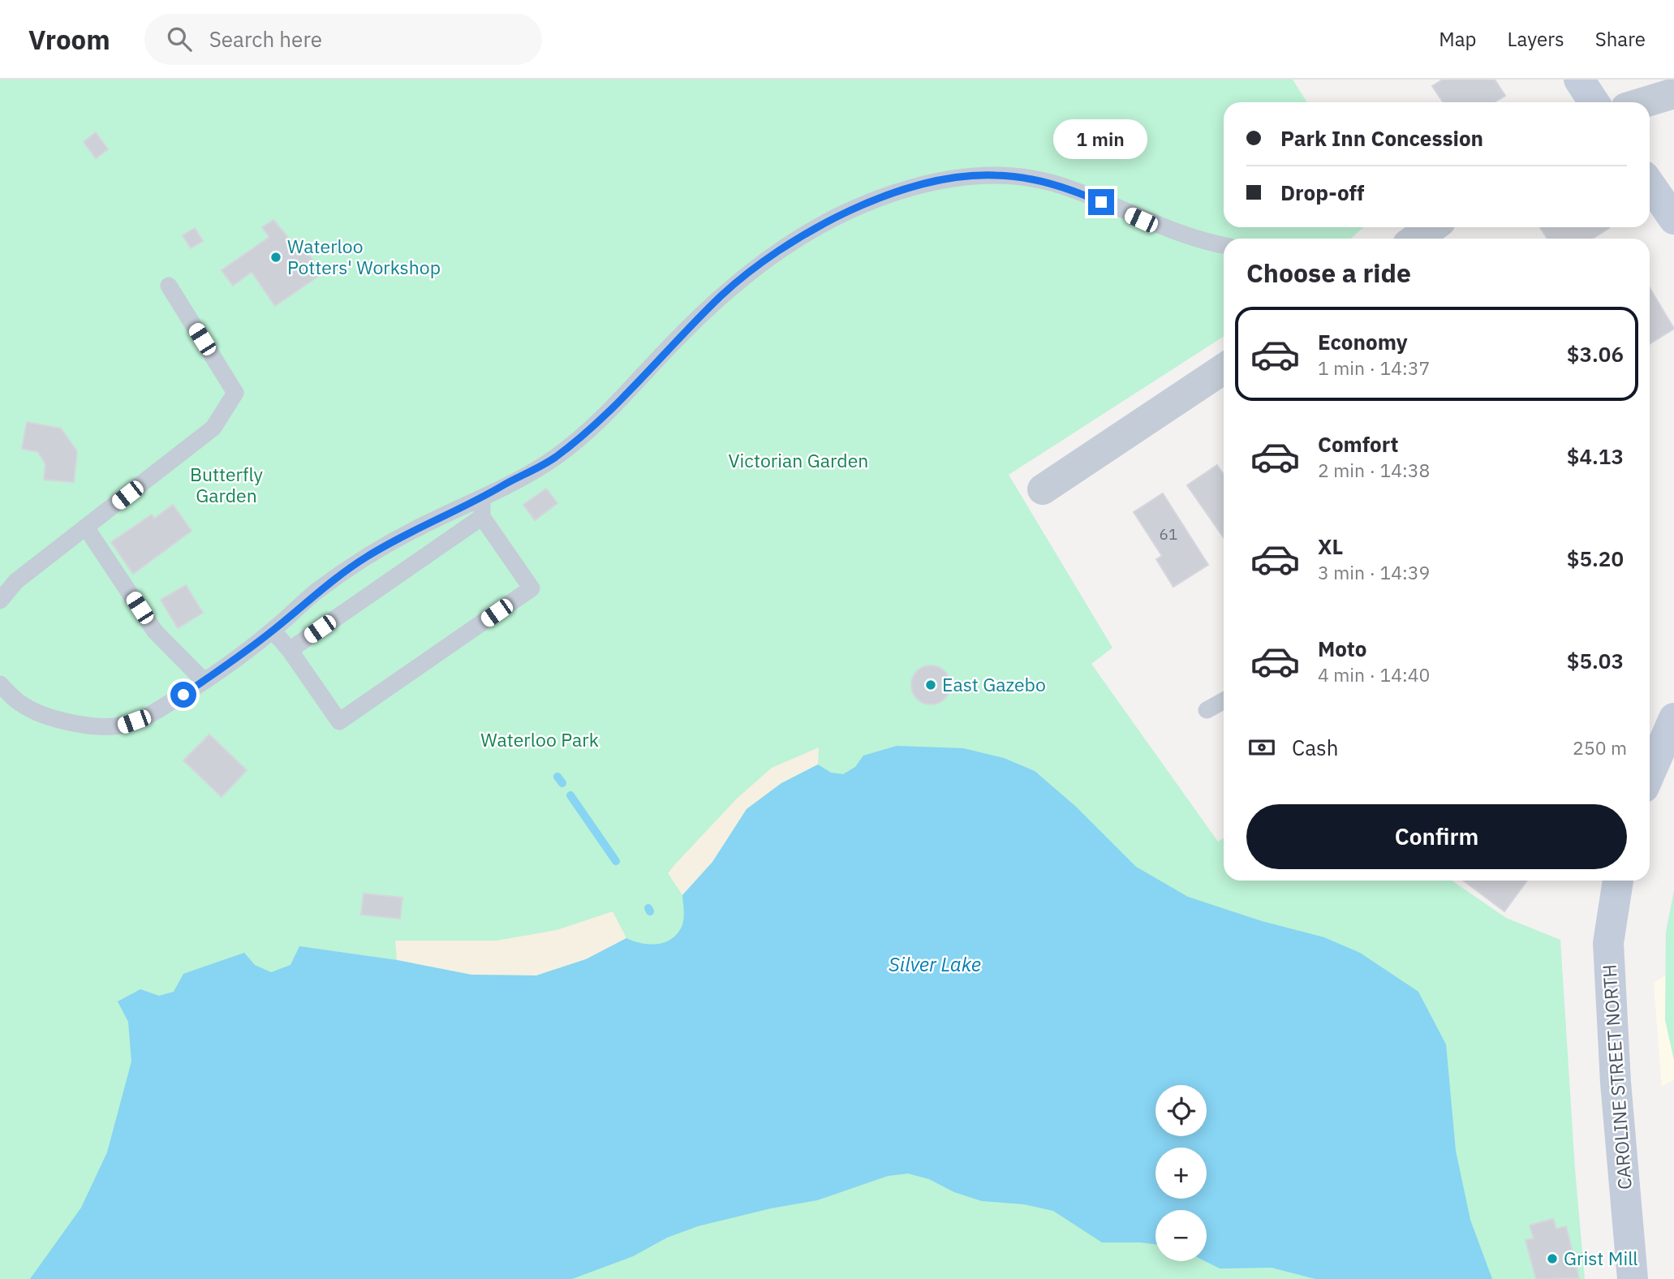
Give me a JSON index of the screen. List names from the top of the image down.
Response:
{
  "streets": {
    "main road": ["CAROLINE STREET NORTH"]
  },
  "water": ["Silver Lake"],
  "parks": ["Victorian Garden", "Butterfly Garden", "Waterloo Park"],
  "places": ["Waterloo Potters' Workshop", "East Gazebo", "Grist Mill"],
  "house_numbers": ["61"],
  "page": {
    "header": "Vroom",
    "search": "Search here",
    "nav": ["Map", "Layers", "Share"],
    "banner": ["Park Inn Concession", "Drop-off"],
    "bubble": "1 min",
    "heading": "Choose a ride",
    "list": [
      {
        "name": "Economy",
        "note": "1 min · 14:37",
        "value": "$3.06"
      },
      {
        "name": "Comfort",
        "note": "2 min · 14:38",
        "value": "$4.13"
      },
      {
        "name": "XL",
        "note": "3 min · 14:39",
        "value": "$5.20"
      },
      {
        "name": "Moto",
        "note": "4 min · 14:40",
        "value": "$5.03"
      }
    ],
    "pay": ["Cash", "250 m"],
    "buttons": "Confirm",
    "map_buttons": ["+", "−"]
  }
}
